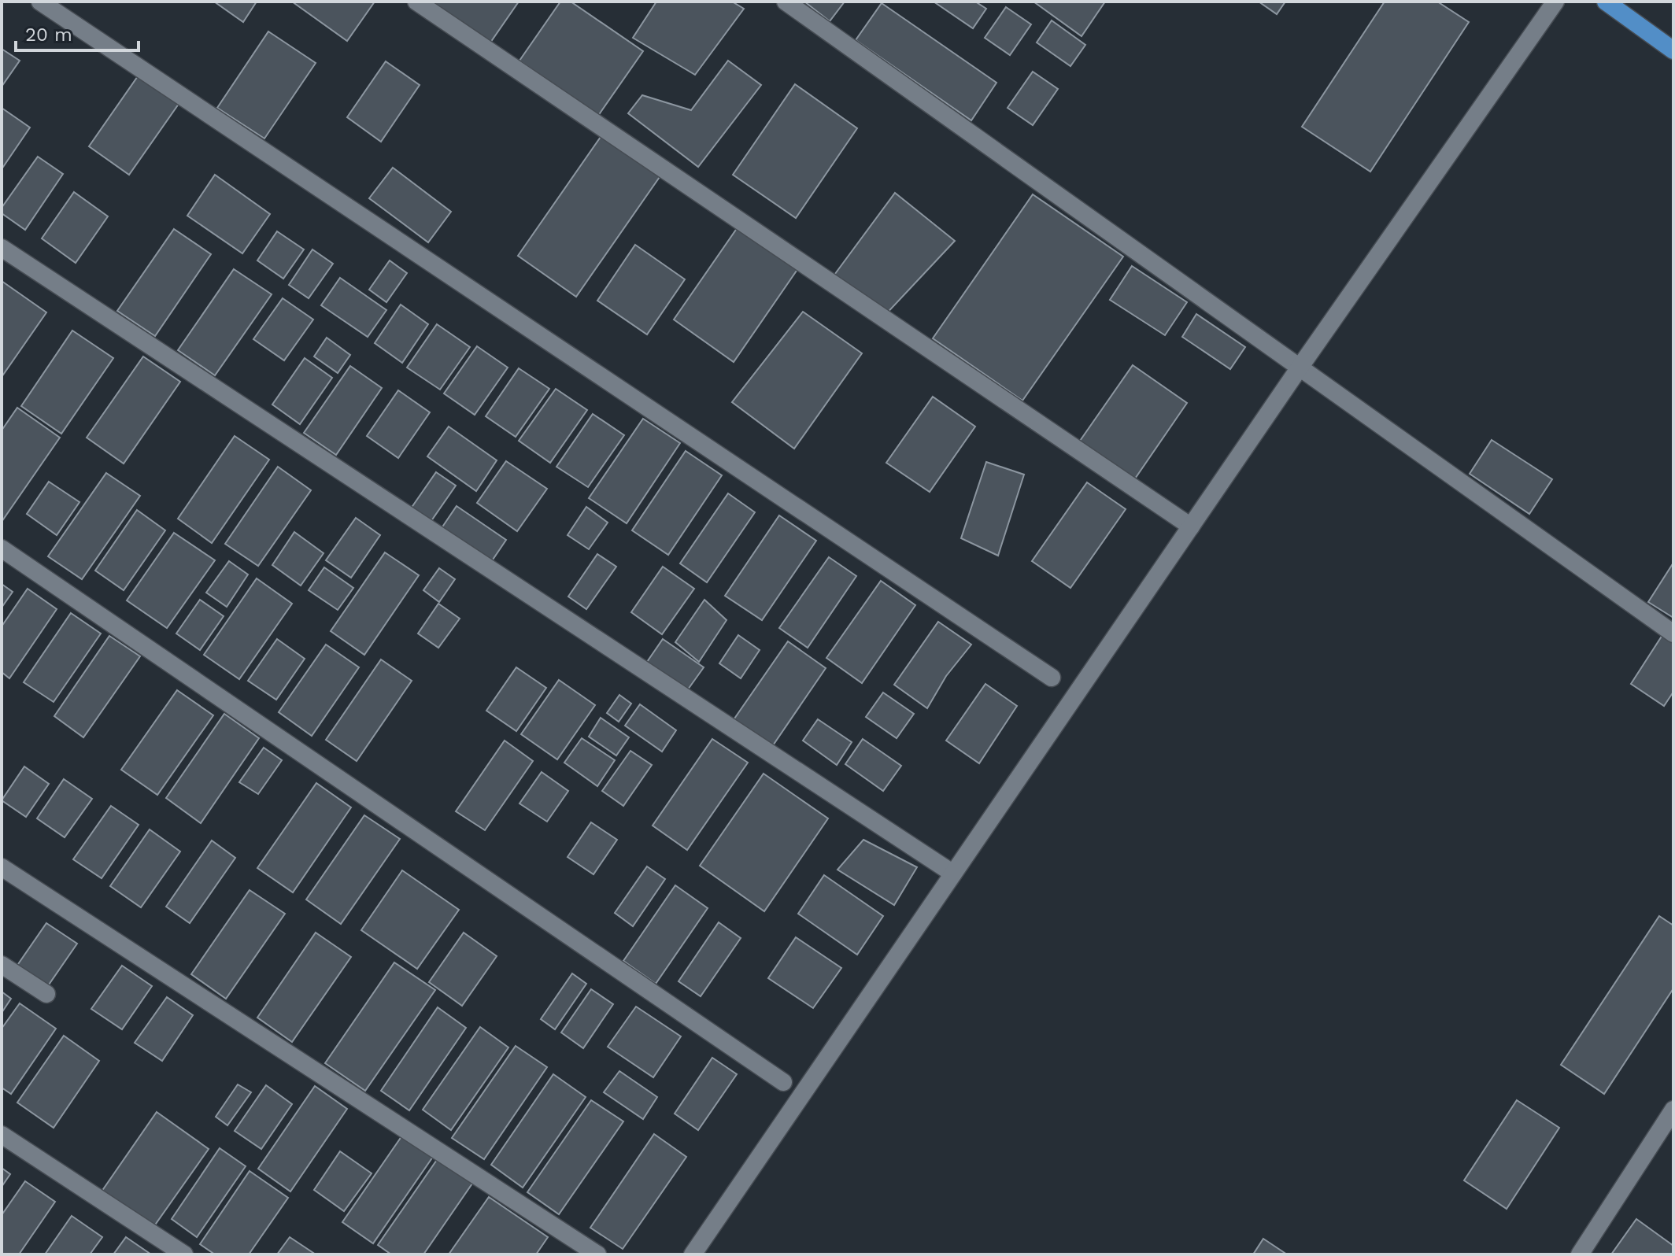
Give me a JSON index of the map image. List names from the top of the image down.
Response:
{
  "scale_bar": "20 m"
}
